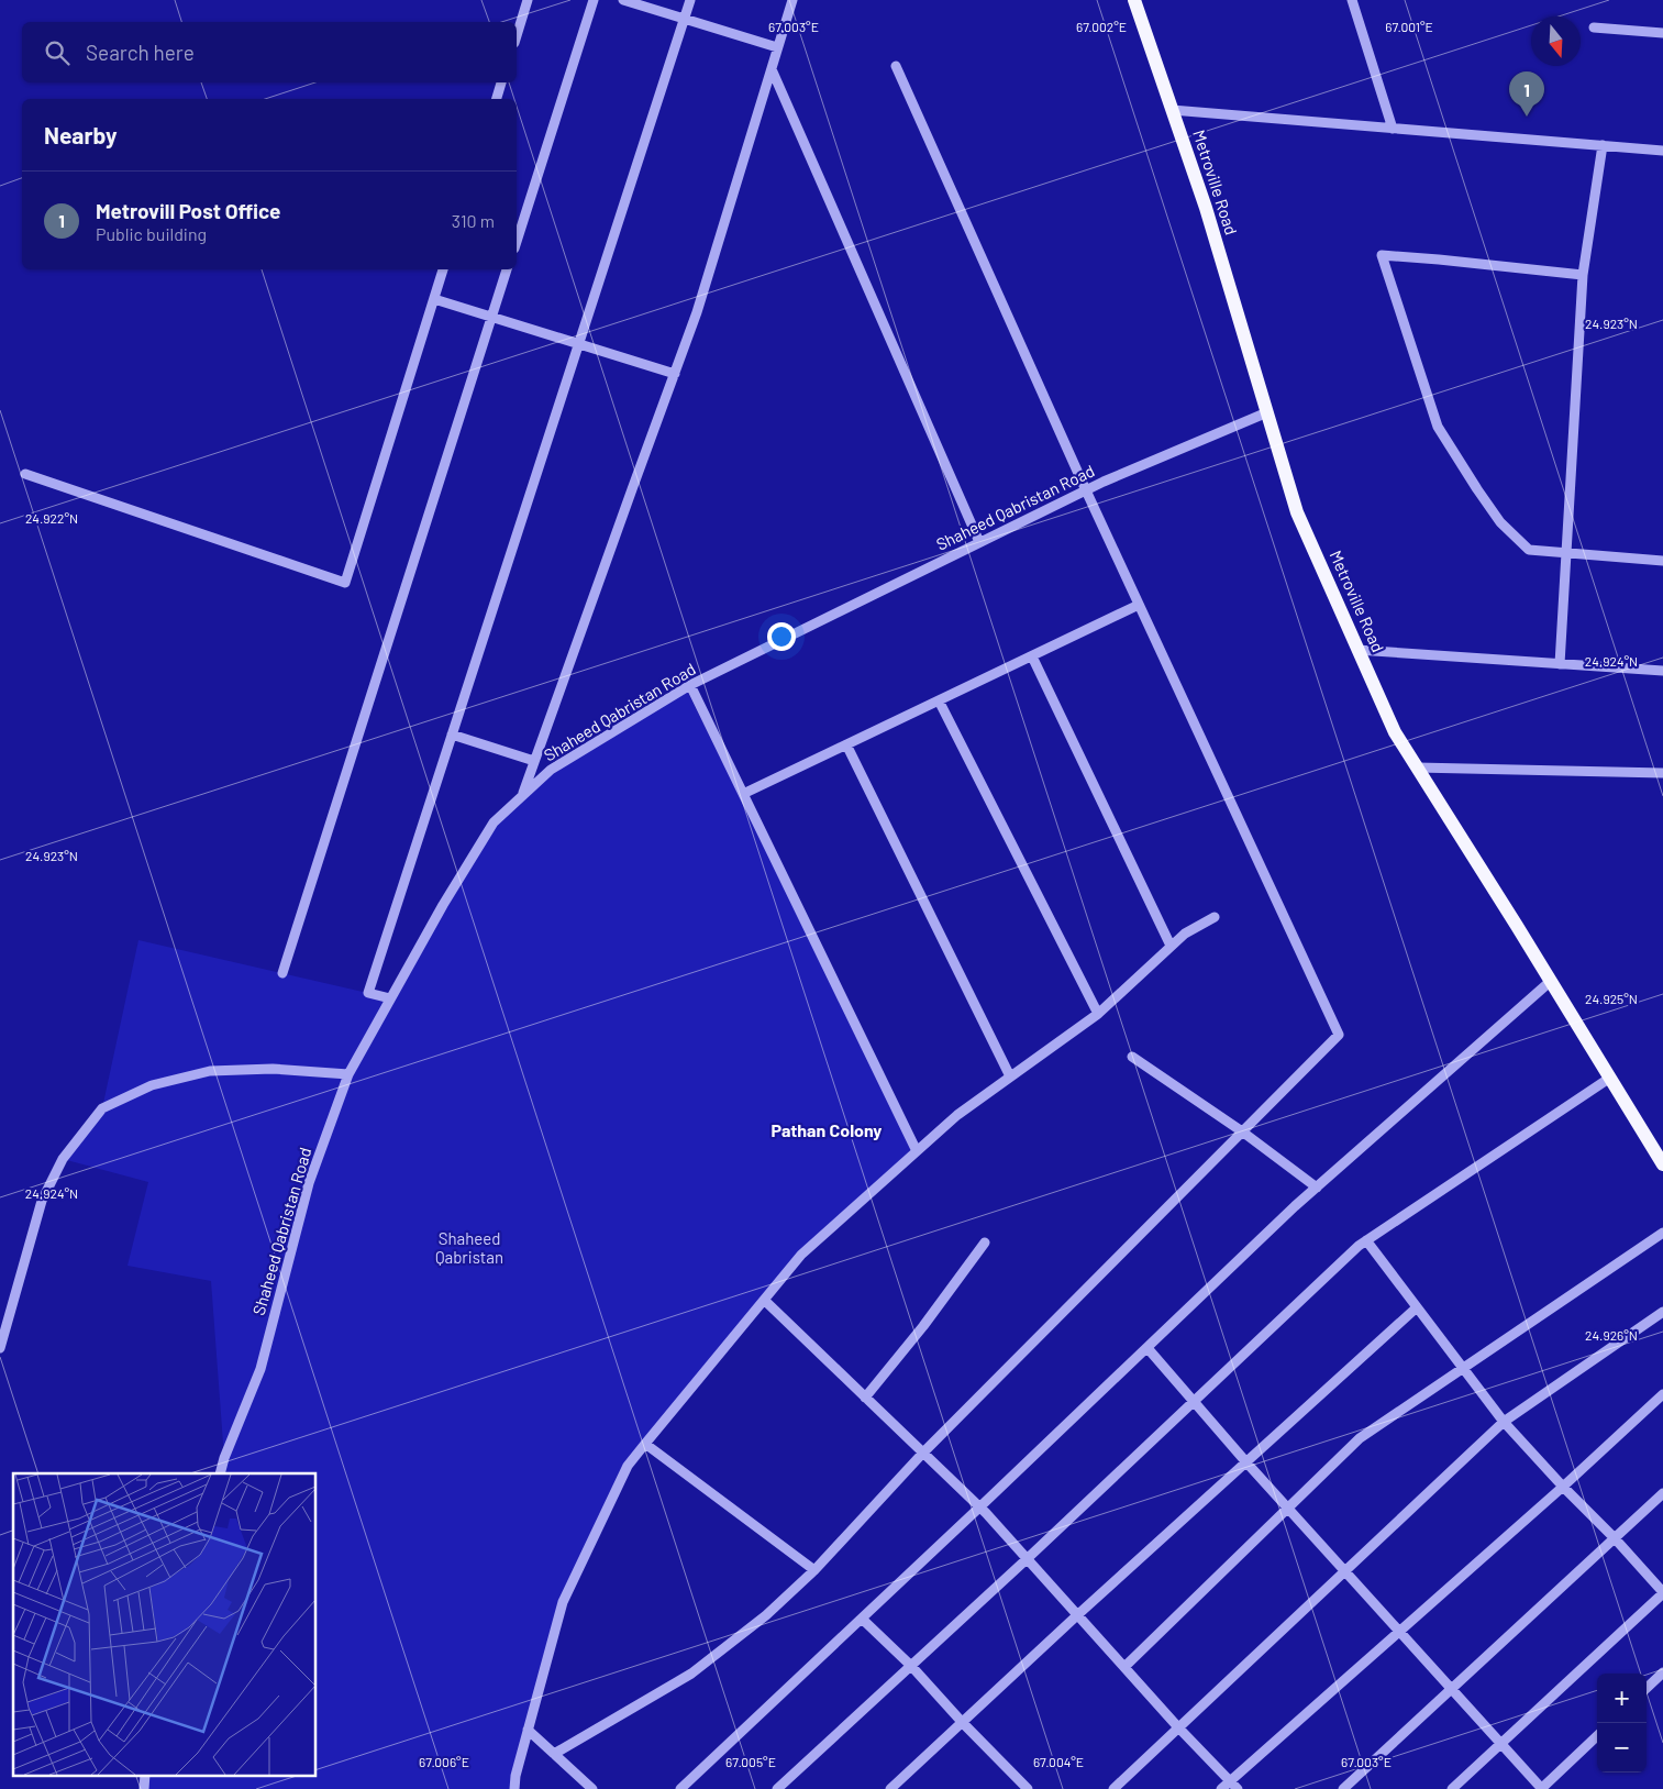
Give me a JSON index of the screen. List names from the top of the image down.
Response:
{
  "streets": {
    "main road": ["Metroville Road"],
    "street": ["Shaheed Qabristan Road"]
  },
  "crossings": [
    ["Metroville Road", "Shaheed Qabristan Road"]
  ],
  "districts": ["Pathan Colony"],
  "parks": ["Shaheed Qabristan"],
  "north": "bottom",
  "page": {
    "search": "Search here",
    "pins": "1",
    "heading": "Nearby",
    "list": [
      {
        "mark": "1",
        "name": "Metrovill Post Office",
        "note": "Public building",
        "value": "310 m"
      }
    ],
    "map_buttons": ["+", "−"]
  },
  "coordinates": [
    "67.003°E",
    "67.002°E",
    "67.001°E",
    "24.923°N",
    "24.922°N",
    "24.924°N",
    "24.925°N",
    "24.926°N",
    "67.006°E",
    "67.005°E",
    "67.004°E"
  ]
}
